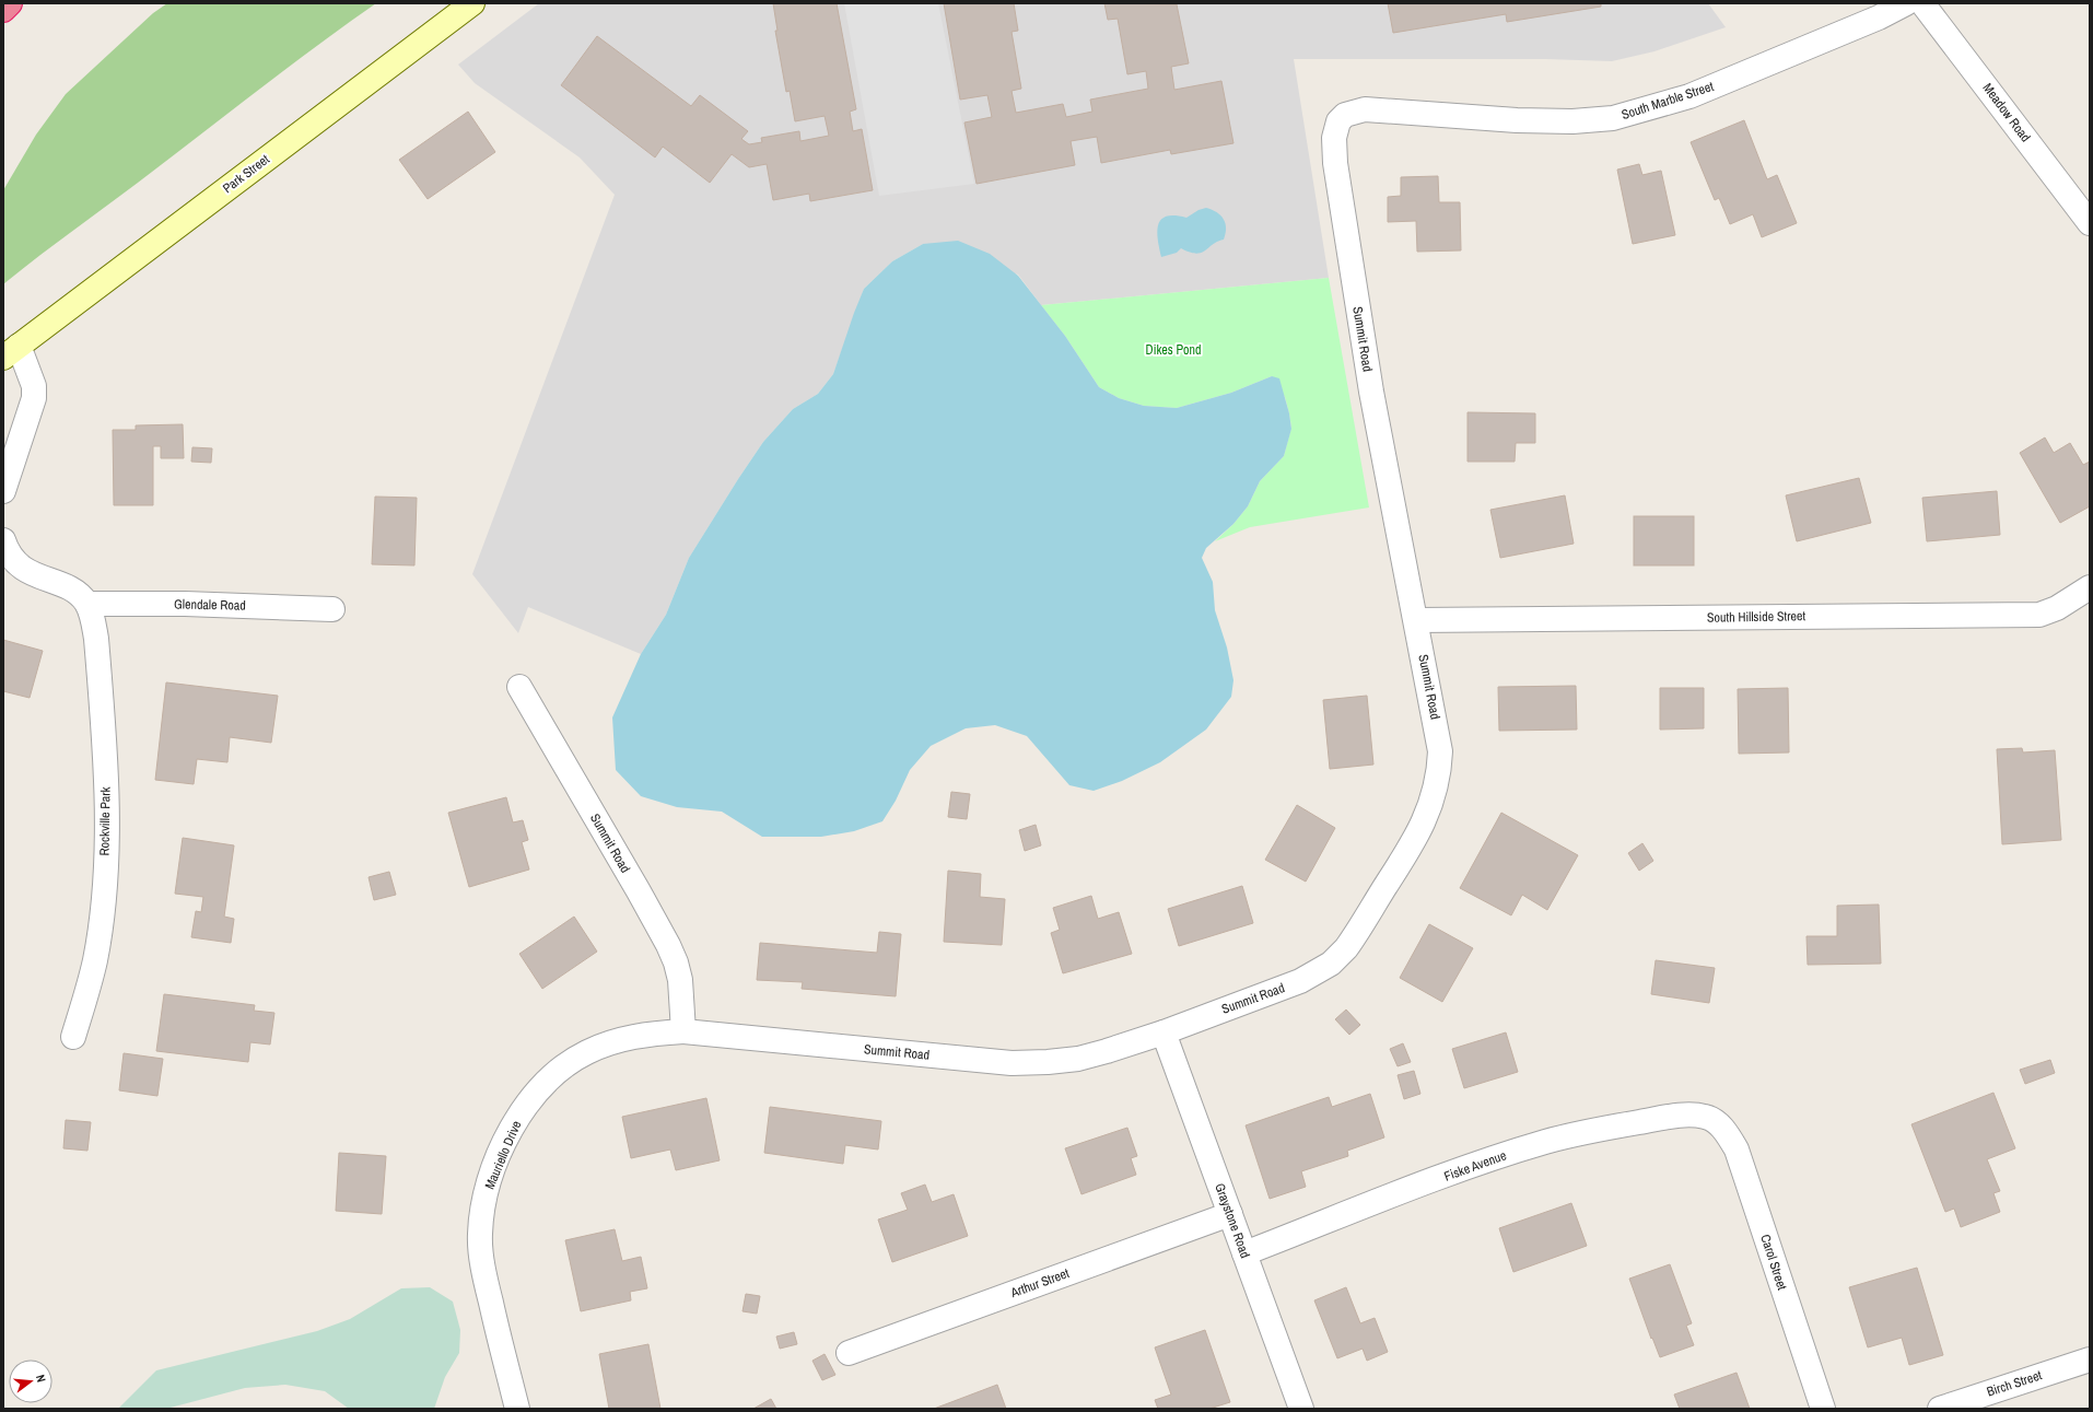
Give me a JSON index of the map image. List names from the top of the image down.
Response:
{
  "streets": {
    "main road": ["Park Street"],
    "street": [
      "South Marble Street",
      "Meadow Road",
      "Summit Road",
      "Glendale Road",
      "South Hillside Street",
      "Rockville Park",
      "Mauriello Drive",
      "Fiske Avenue",
      "Graystone Road",
      "Carol Street",
      "Arthur Street",
      "Birch Street"
    ]
  },
  "crossings": [
    ["South Marble Street", "Summit Road"],
    ["Summit Road", "South Hillside Street"],
    ["Summit Road", "Mauriello Drive"],
    ["Summit Road", "Graystone Road"],
    ["Glendale Road", "Rockville Park"],
    ["Fiske Avenue", "Graystone Road"],
    ["Fiske Avenue", "Carol Street"],
    ["Graystone Road", "Arthur Street"]
  ],
  "parks": ["Dikes Pond"],
  "north": "right"
}
